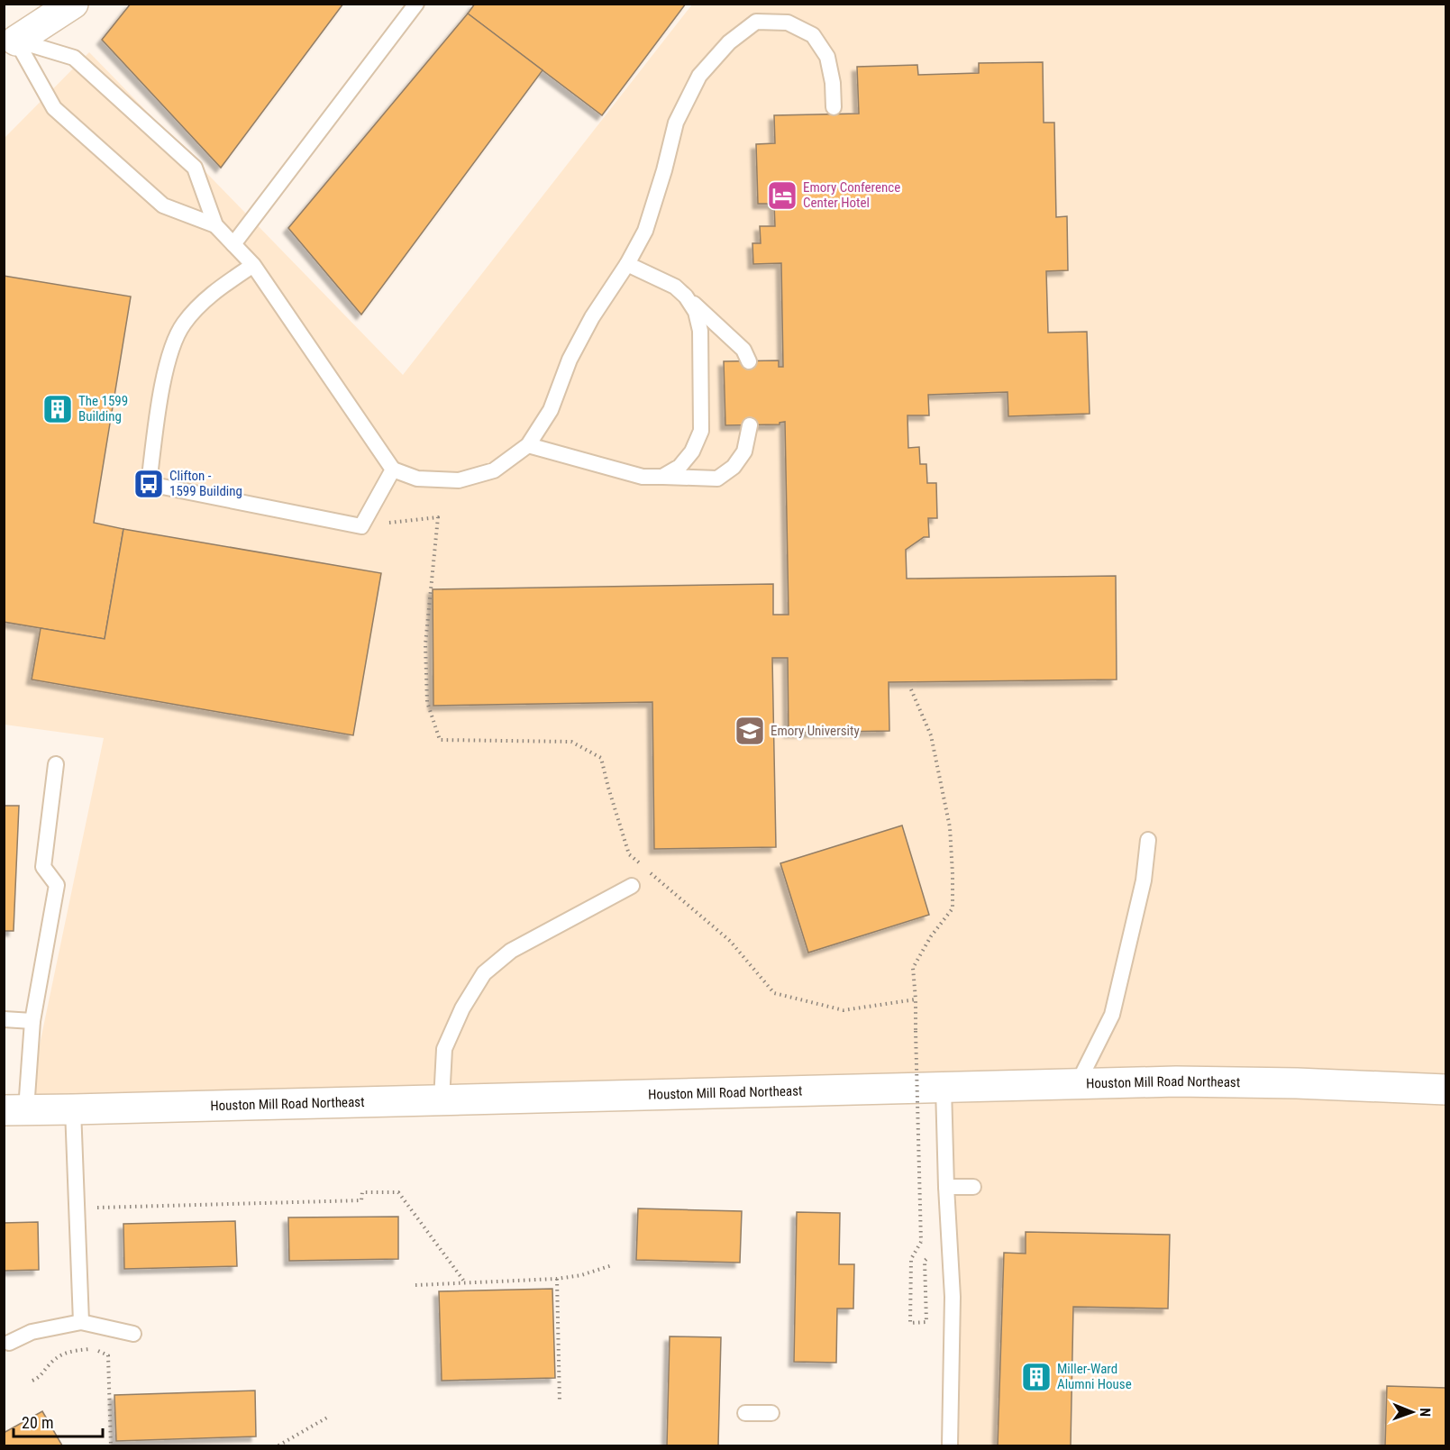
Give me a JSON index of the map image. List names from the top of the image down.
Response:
{
  "streets": {
    "street": ["Houston Mill Road Northeast"]
  },
  "places": {
    "hotel": ["Emory Conference Center Hotel"],
    "building": ["The 1599 Building", "Miller-Ward Alumni House"],
    "bus stop": ["Clifton - 1599 Building"],
    "school or university": ["Emory University"]
  },
  "scale_bar": "20 m",
  "north": "right"
}
